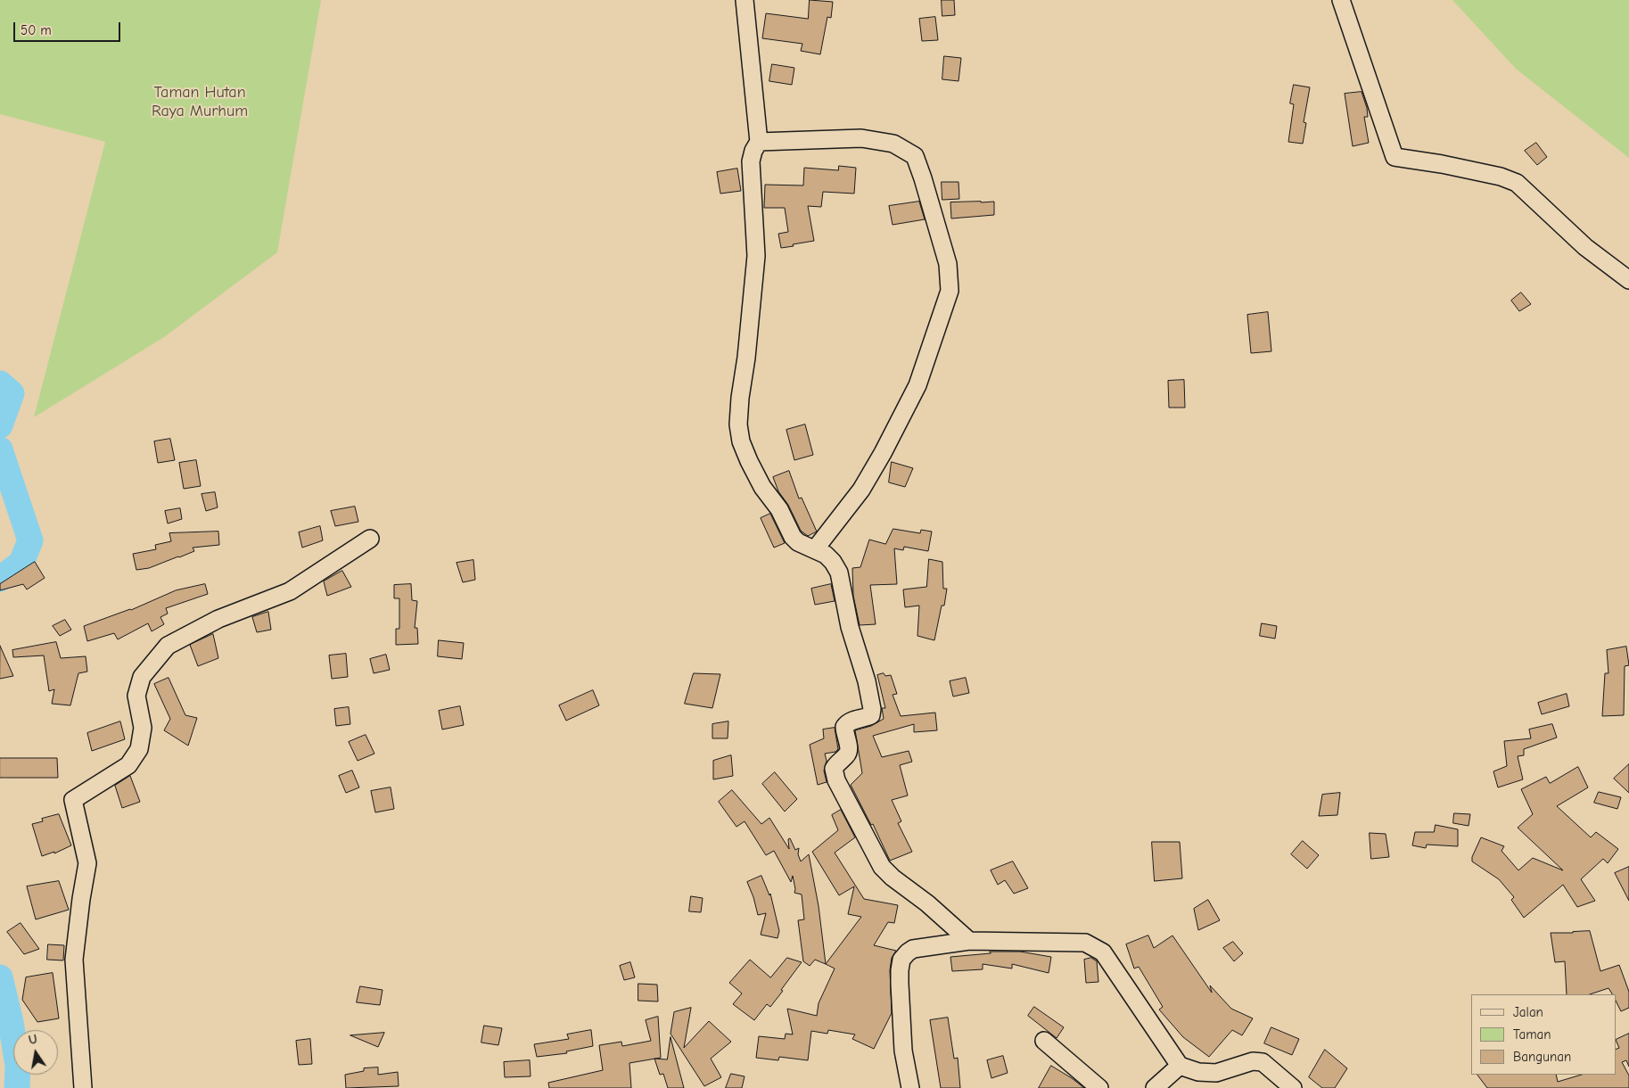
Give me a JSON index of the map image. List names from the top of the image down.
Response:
{
  "parks": ["Taman Hutan Raya Murhum"],
  "legend": ["Jalan", "Taman", "Bangunan"],
  "scale_bar": "50 m",
  "north": "top"
}
